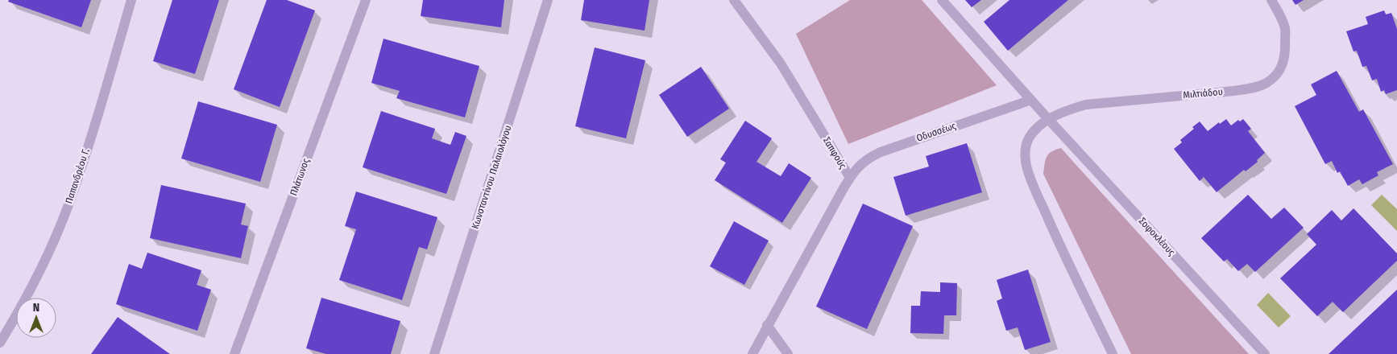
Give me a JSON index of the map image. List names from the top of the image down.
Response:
{
  "streets": {
    "street": [
      "Μιλτιάδου",
      "Οδυσσέως",
      "Σαπφούς",
      "Παπανδρέου Γ.",
      "Πλάτωνος",
      "Κωνσταντίνου Παλαιολόγου",
      "Σοφοκλέους"
    ]
  },
  "crossings": [
    ["Μιλτιάδου", "Σοφοκλέους"],
    ["Οδυσσέως", "Σαπφούς"],
    ["Οδυσσέως", "Σοφοκλέους"]
  ],
  "north": "top"
}
